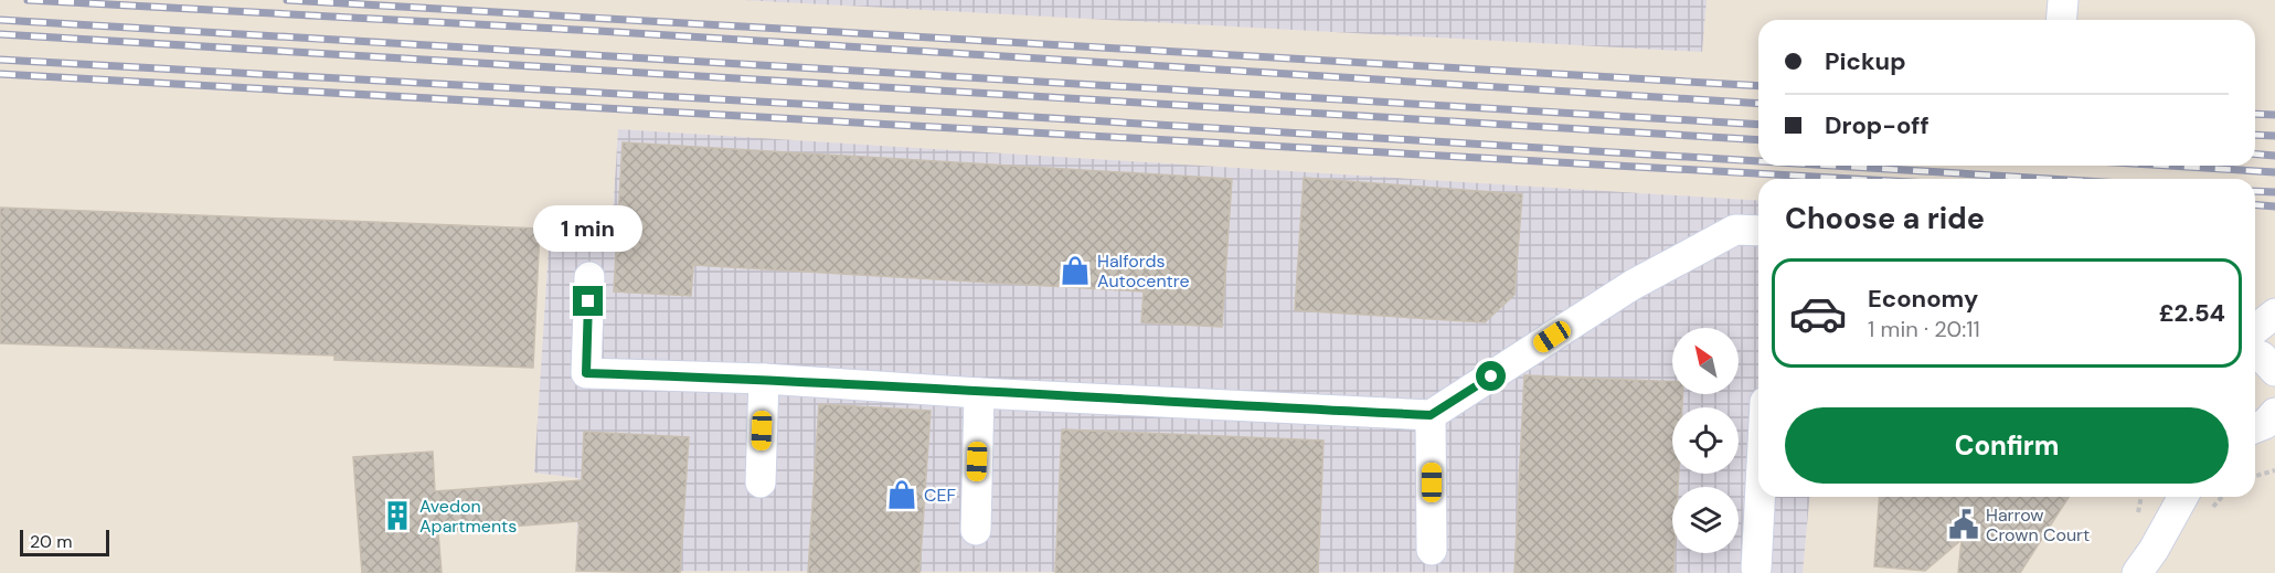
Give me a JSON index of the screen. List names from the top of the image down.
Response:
{
  "places": {
    "shop": ["Halfords Autocentre", "CEF"],
    "building": ["Avedon Apartments"],
    "public building": ["Harrow Crown Court"]
  },
  "scale_bar": "20 m",
  "north": "top left",
  "page": {
    "banner": ["Pickup", "Drop-off"],
    "heading": "Choose a ride",
    "bubble": "1 min",
    "list": [
      {
        "name": "Economy",
        "note": "1 min · 20:11",
        "value": "£2.54"
      }
    ],
    "buttons": "Confirm",
    "scale": "20 m"
  }
}
